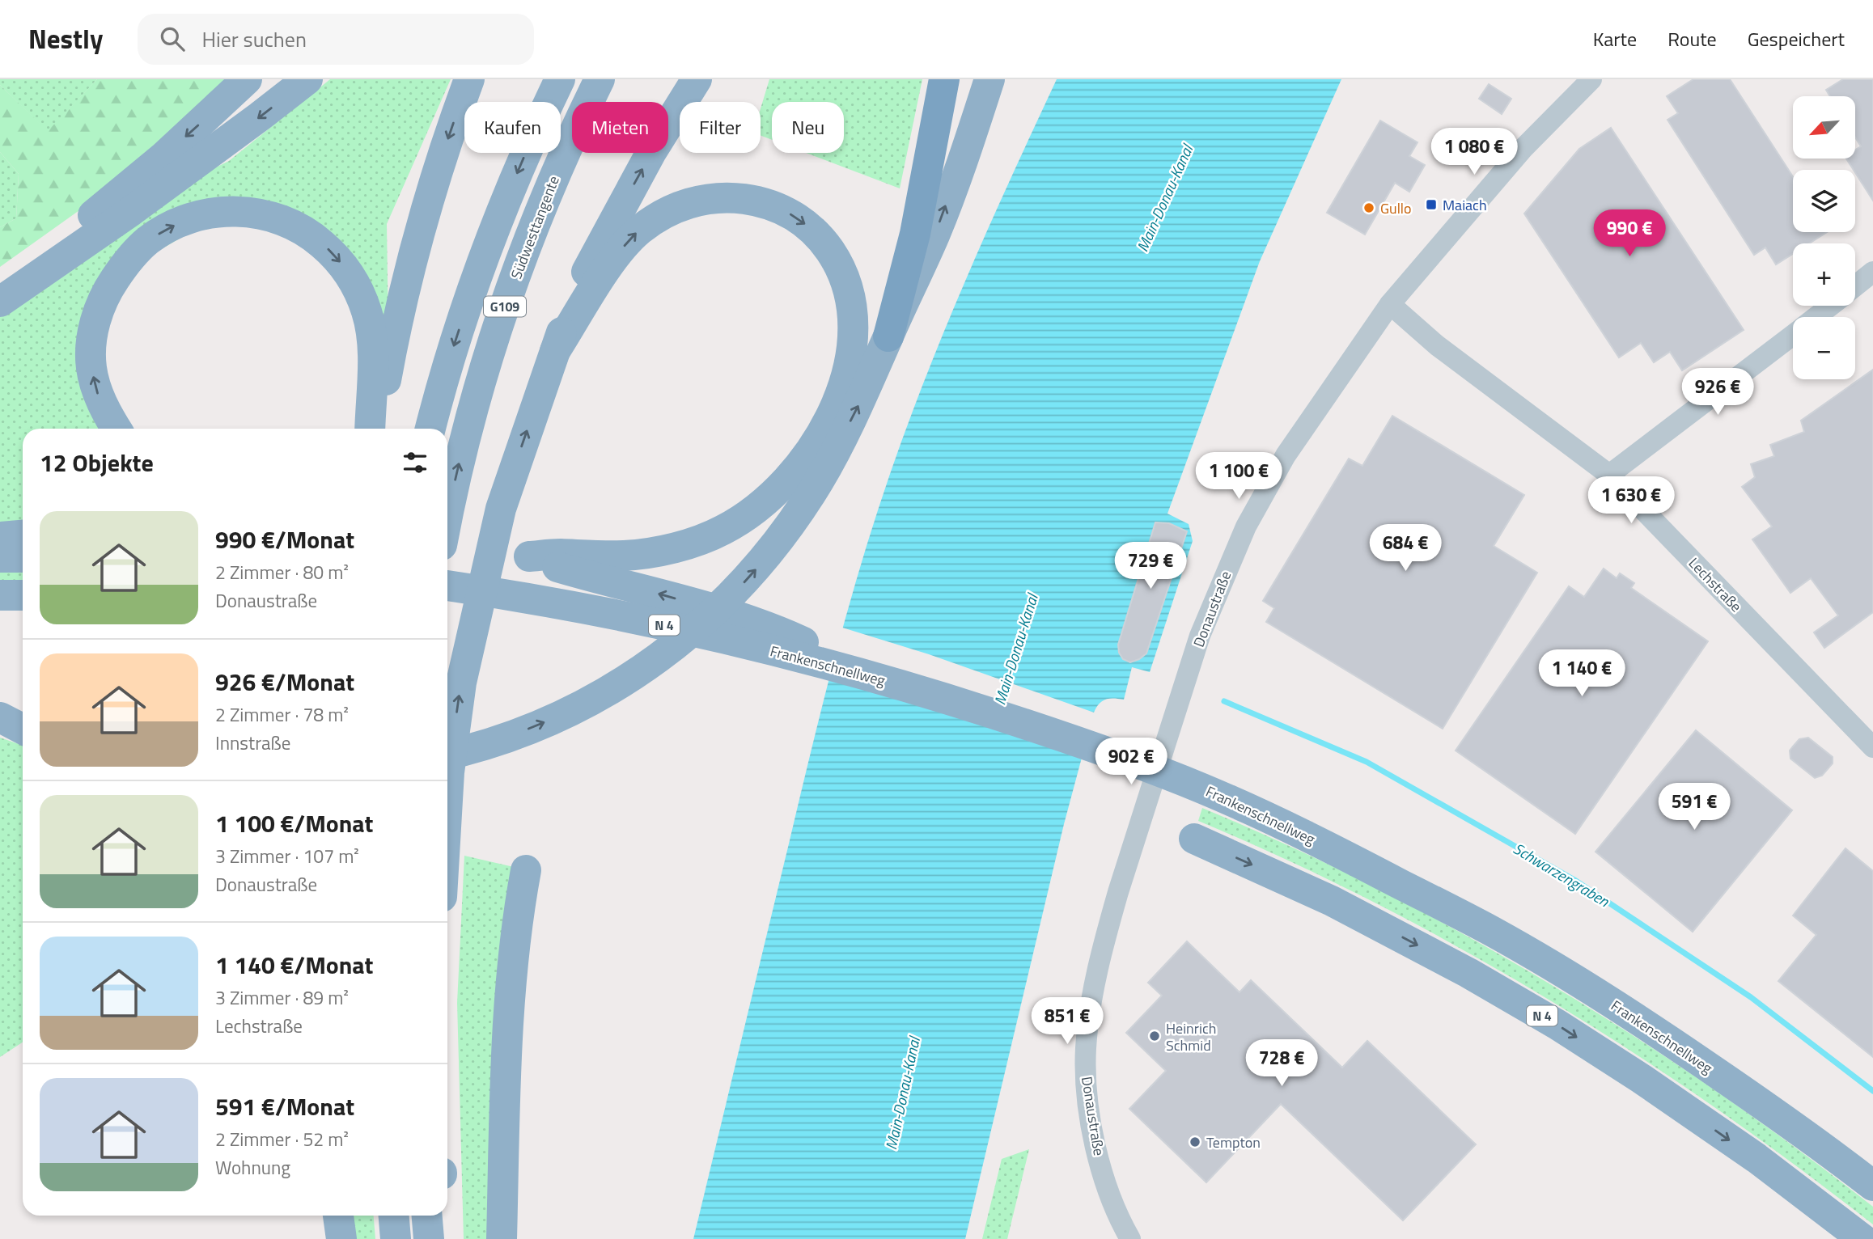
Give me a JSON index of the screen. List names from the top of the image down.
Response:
{
  "streets": {
    "highway": [
      "Südwesttangente",
      "G109",
      "N 4",
      "Frankenschnellweg"
    ],
    "street": ["Lechstraße", "Donaustraße"]
  },
  "crossings": [
    ["Lechstraße", "Donaustraße"]
  ],
  "water": ["Main-Donau-Kanal", "Schwarzengraben"],
  "places": {
    "transit": ["Maiach"],
    "other": ["Gullo", "Heinrich Schmid", "Tempton"]
  },
  "north": "bottom left",
  "page": {
    "header": "Nestly",
    "search": "Hier suchen",
    "nav": ["Karte", "Route", "Gespeichert"],
    "map_buttons": ["+", "−"],
    "chip": [
      "Kaufen",
      "Mieten",
      "Filter",
      "Neu"
    ],
    "price": [
      "1 080 €",
      "990 €",
      "926 €",
      "1 100 €",
      "1 630 €",
      "684 €",
      "729 €",
      "1 140 €",
      "902 €",
      "591 €",
      "851 €",
      "728 €"
    ],
    "heading": "12 Objekte",
    "list": [
      {
        "name": "990 €/Monat",
        "note": "2 Zimmer · 80 m² · Donaustraße"
      },
      {
        "name": "926 €/Monat",
        "note": "2 Zimmer · 78 m² · Innstraße"
      },
      {
        "name": "1 100 €/Monat",
        "note": "3 Zimmer · 107 m² · Donaustraße"
      },
      {
        "name": "1 140 €/Monat",
        "note": "3 Zimmer · 89 m² · Lechstraße"
      },
      {
        "name": "591 €/Monat",
        "note": "2 Zimmer · 52 m² · Wohnung"
      }
    ]
  }
}
